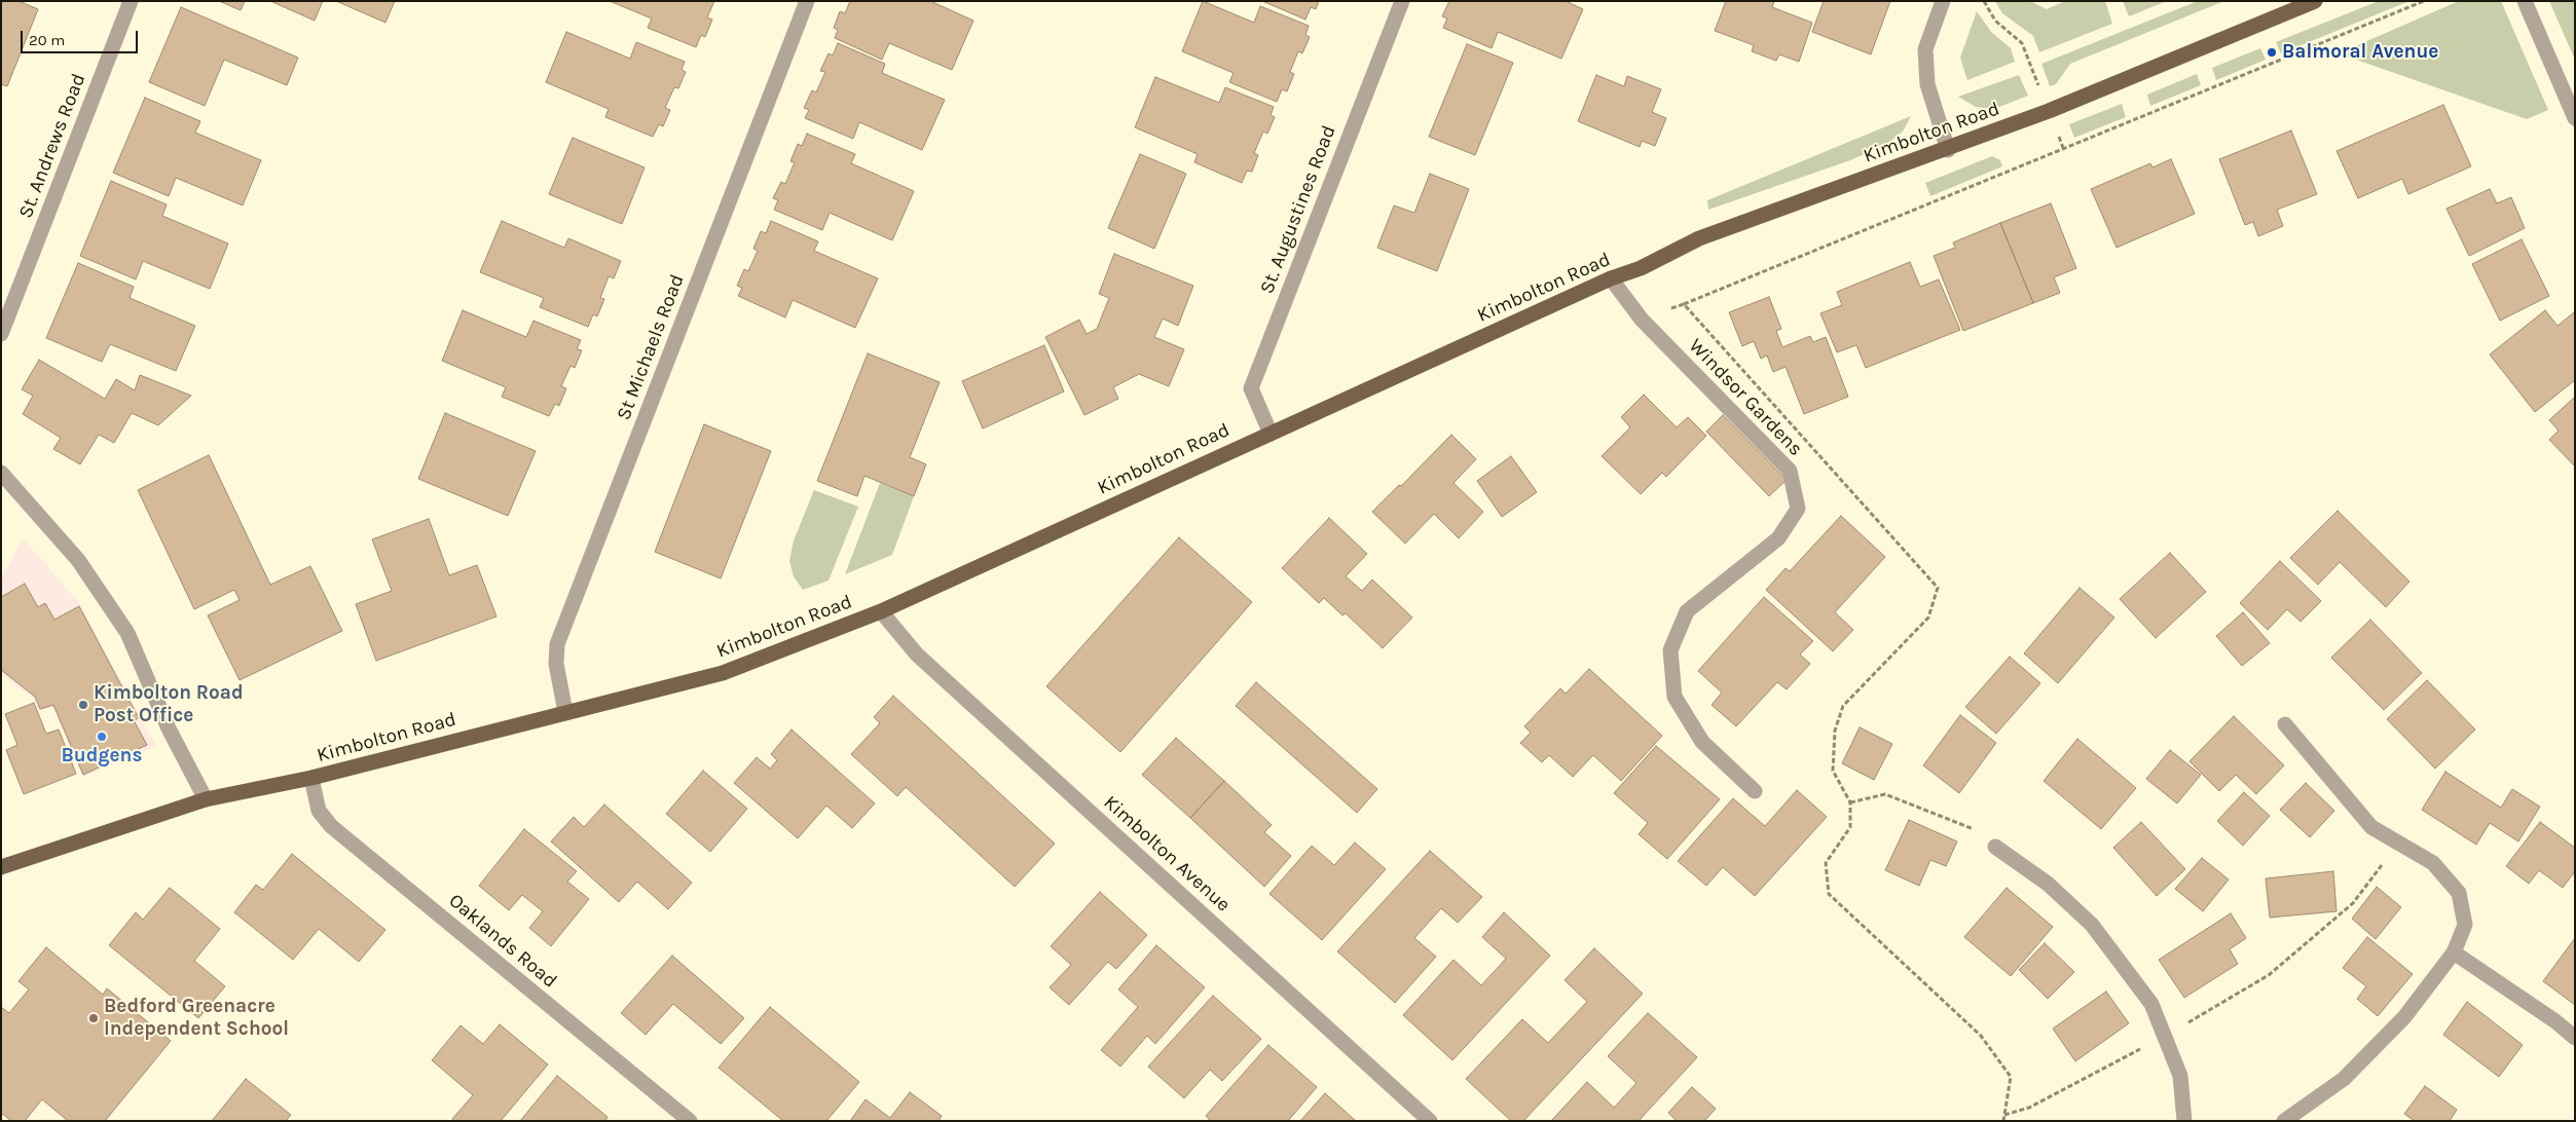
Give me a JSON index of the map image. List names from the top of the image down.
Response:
{
  "streets": {
    "main road": ["Kimbolton Road"],
    "street": [
      "St. Andrews Road",
      "St. Augustines Road",
      "St Michaels Road",
      "Windsor Gardens",
      "Kimbolton Avenue",
      "Oaklands Road"
    ]
  },
  "crossings": [
    ["Kimbolton Road", "St. Augustines Road"],
    ["Kimbolton Road", "St Michaels Road"],
    ["Kimbolton Road", "Windsor Gardens"],
    ["Kimbolton Road", "Kimbolton Avenue"],
    ["Kimbolton Road", "Oaklands Road"]
  ],
  "places": [
    "Balmoral Avenue",
    "Kimbolton Road Post Office",
    "Budgens",
    "Bedford Greenacre Independent School"
  ],
  "scale_bar": "20 m"
}
